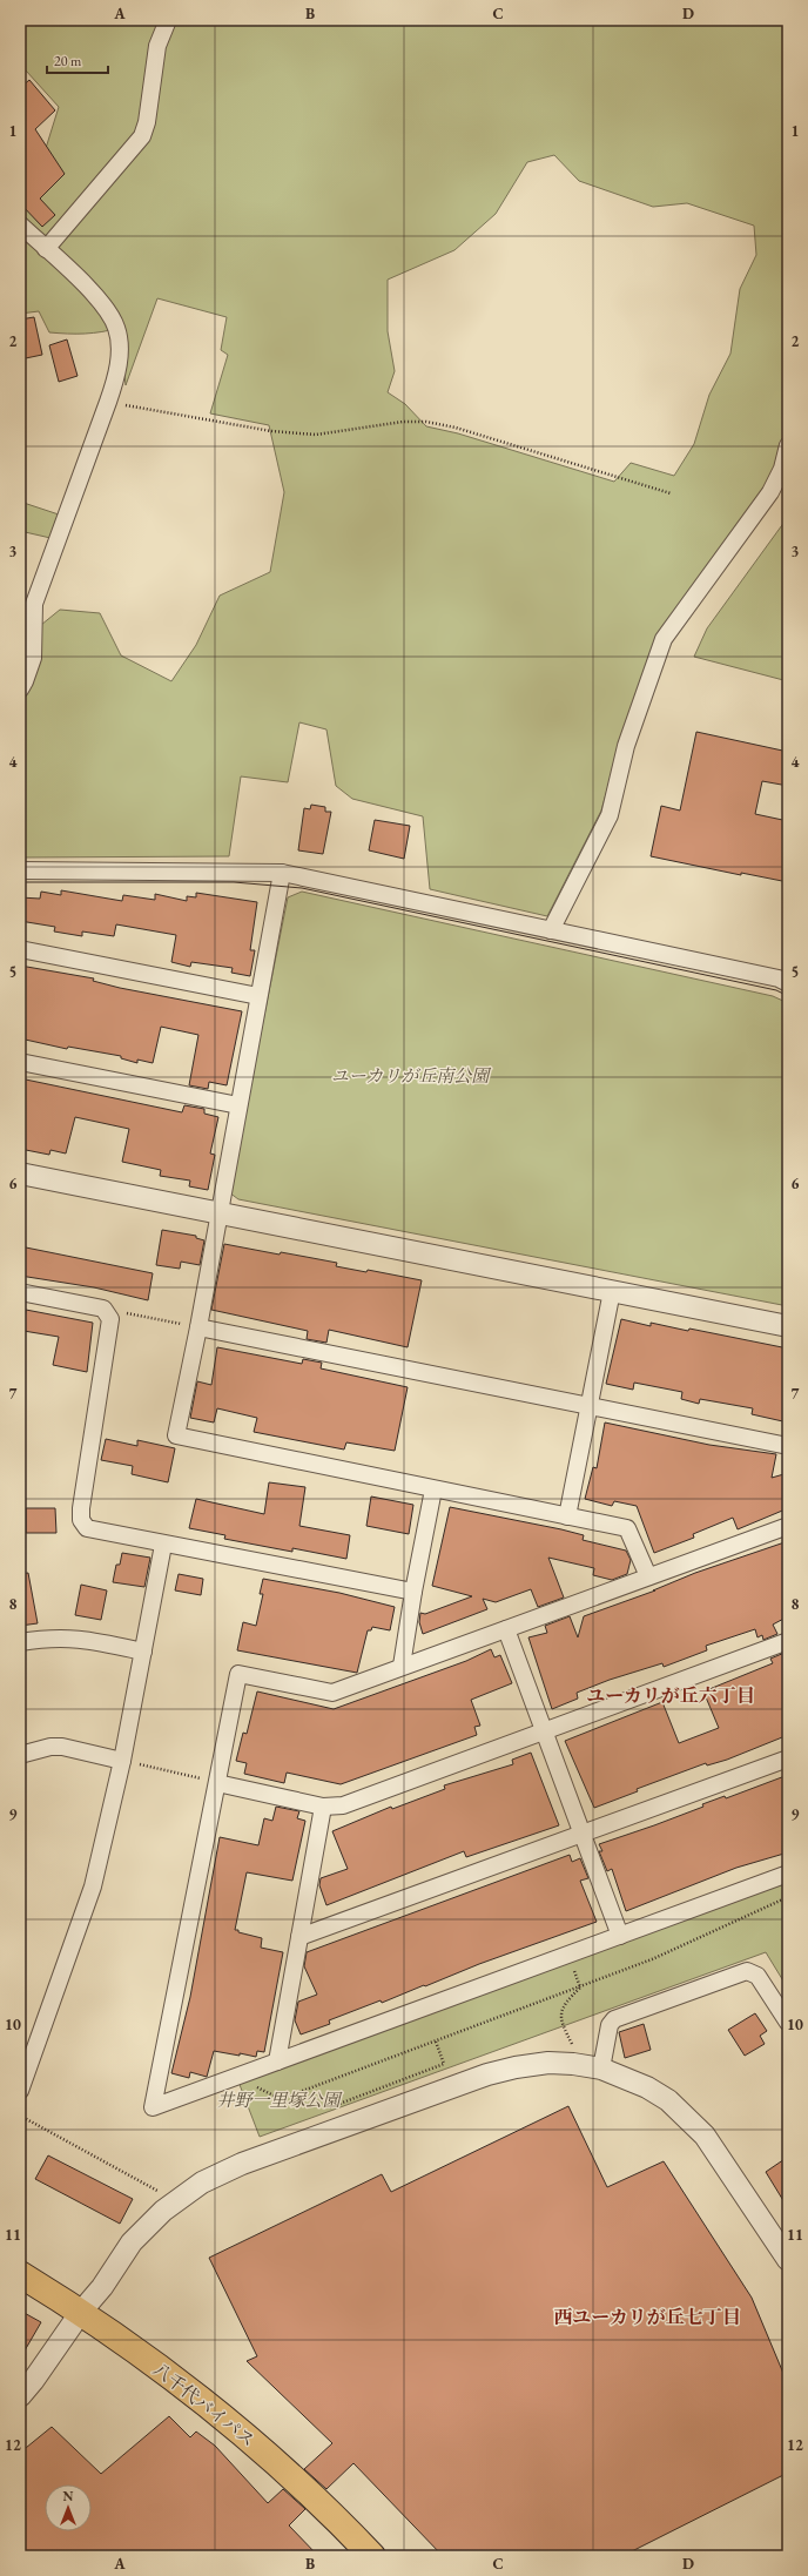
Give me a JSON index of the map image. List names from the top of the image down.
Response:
{
  "streets": {
    "highway": ["八千代バイパス"]
  },
  "districts": ["ユーカリが丘六丁目", "西ユーカリが丘七丁目"],
  "parks": ["ユーカリが丘南公園", "井野一里塚公園"],
  "scale_bar": "20 m",
  "north": "top",
  "grid": {
    "columns": [
      "A",
      "B",
      "C",
      "D"
    ],
    "rows": [
      "1",
      "2",
      "3",
      "4",
      "5",
      "6",
      "7",
      "8",
      "9",
      "10",
      "11",
      "12"
    ]
  }
}
